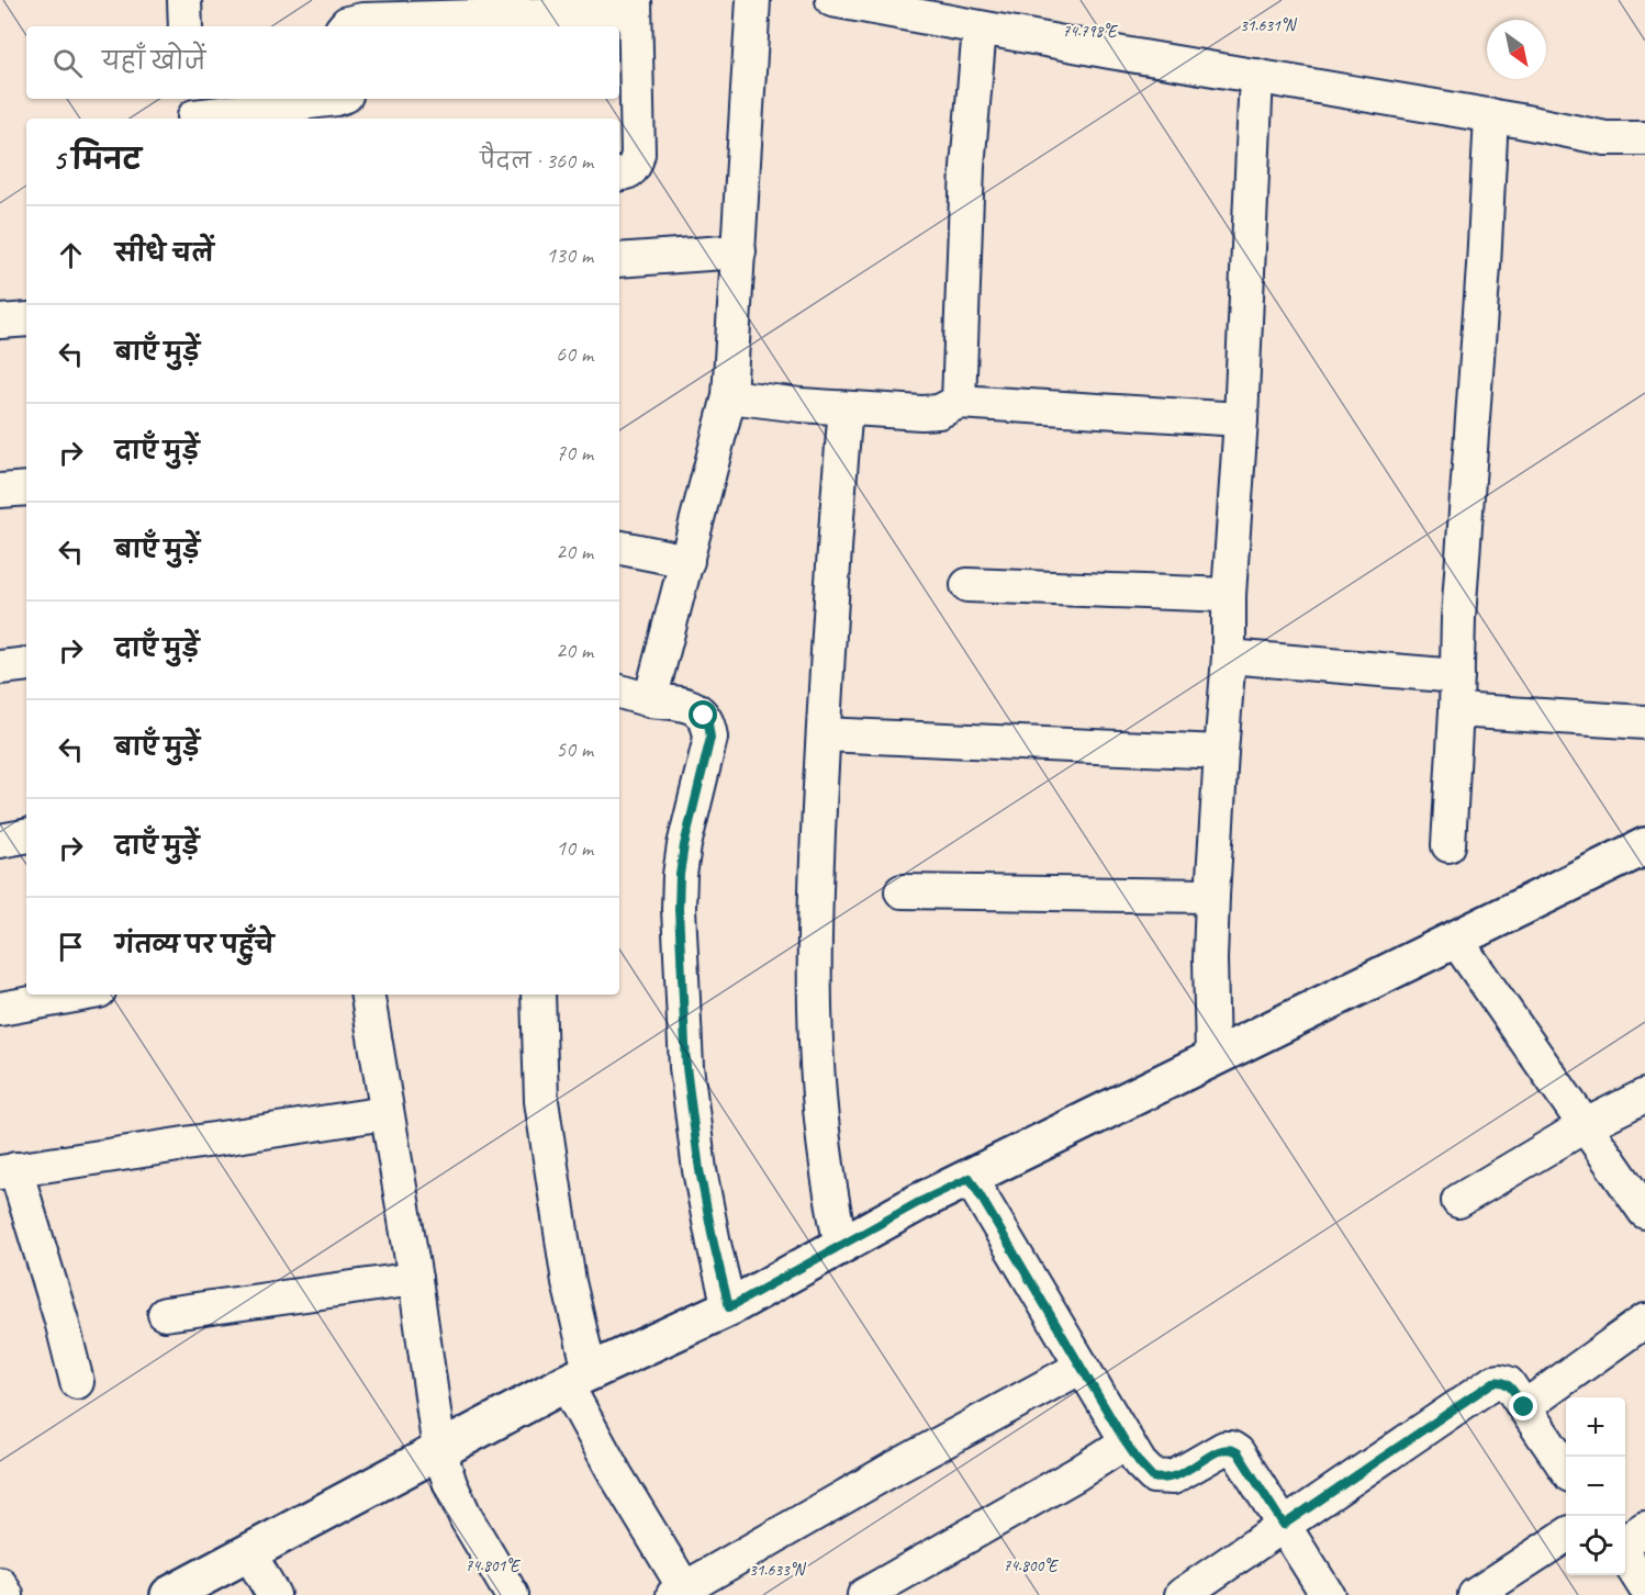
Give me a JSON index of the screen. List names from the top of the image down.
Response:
{
  "north": "bottom right",
  "page": {
    "search": "यहाँ खोजें",
    "heading": ["5 मिनट", "पैदल · 360 m"],
    "list": [
      ["सीधे चलें", "130 m"],
      ["बाएँ मुड़ें", "60 m"],
      ["दाएँ मुड़ें", "70 m"],
      ["बाएँ मुड़ें", "20 m"],
      ["दाएँ मुड़ें", "20 m"],
      ["बाएँ मुड़ें", "50 m"],
      ["दाएँ मुड़ें", "10 m"],
      "गंतव्य पर पहुँचे"
    ],
    "map_buttons": ["+", "−"]
  },
  "coordinates": [
    "31.631°N",
    "74.798°E",
    "74.801°E",
    "74.800°E",
    "31.633°N"
  ]
}
